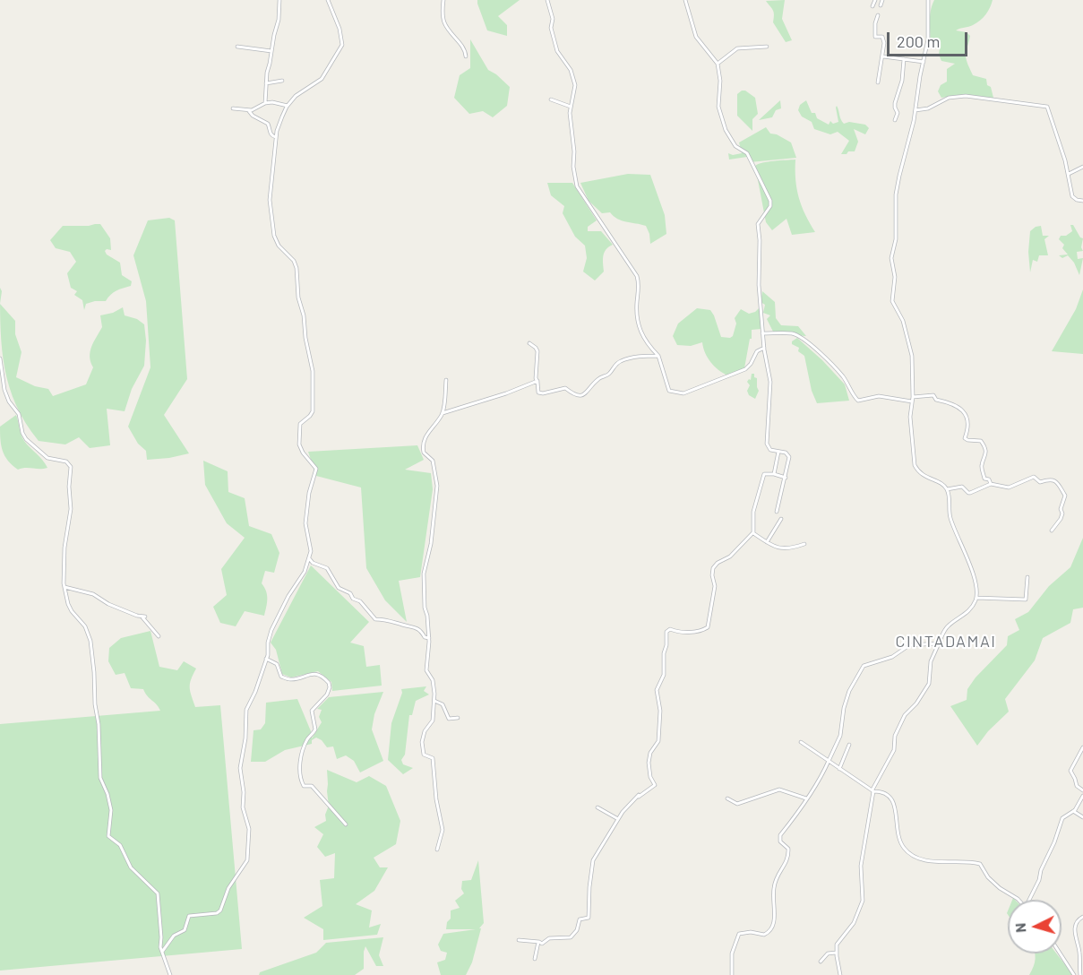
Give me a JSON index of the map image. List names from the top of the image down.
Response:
{
  "districts": ["CINTADAMAI"],
  "scale_bar": "200 m",
  "north": "left"
}
